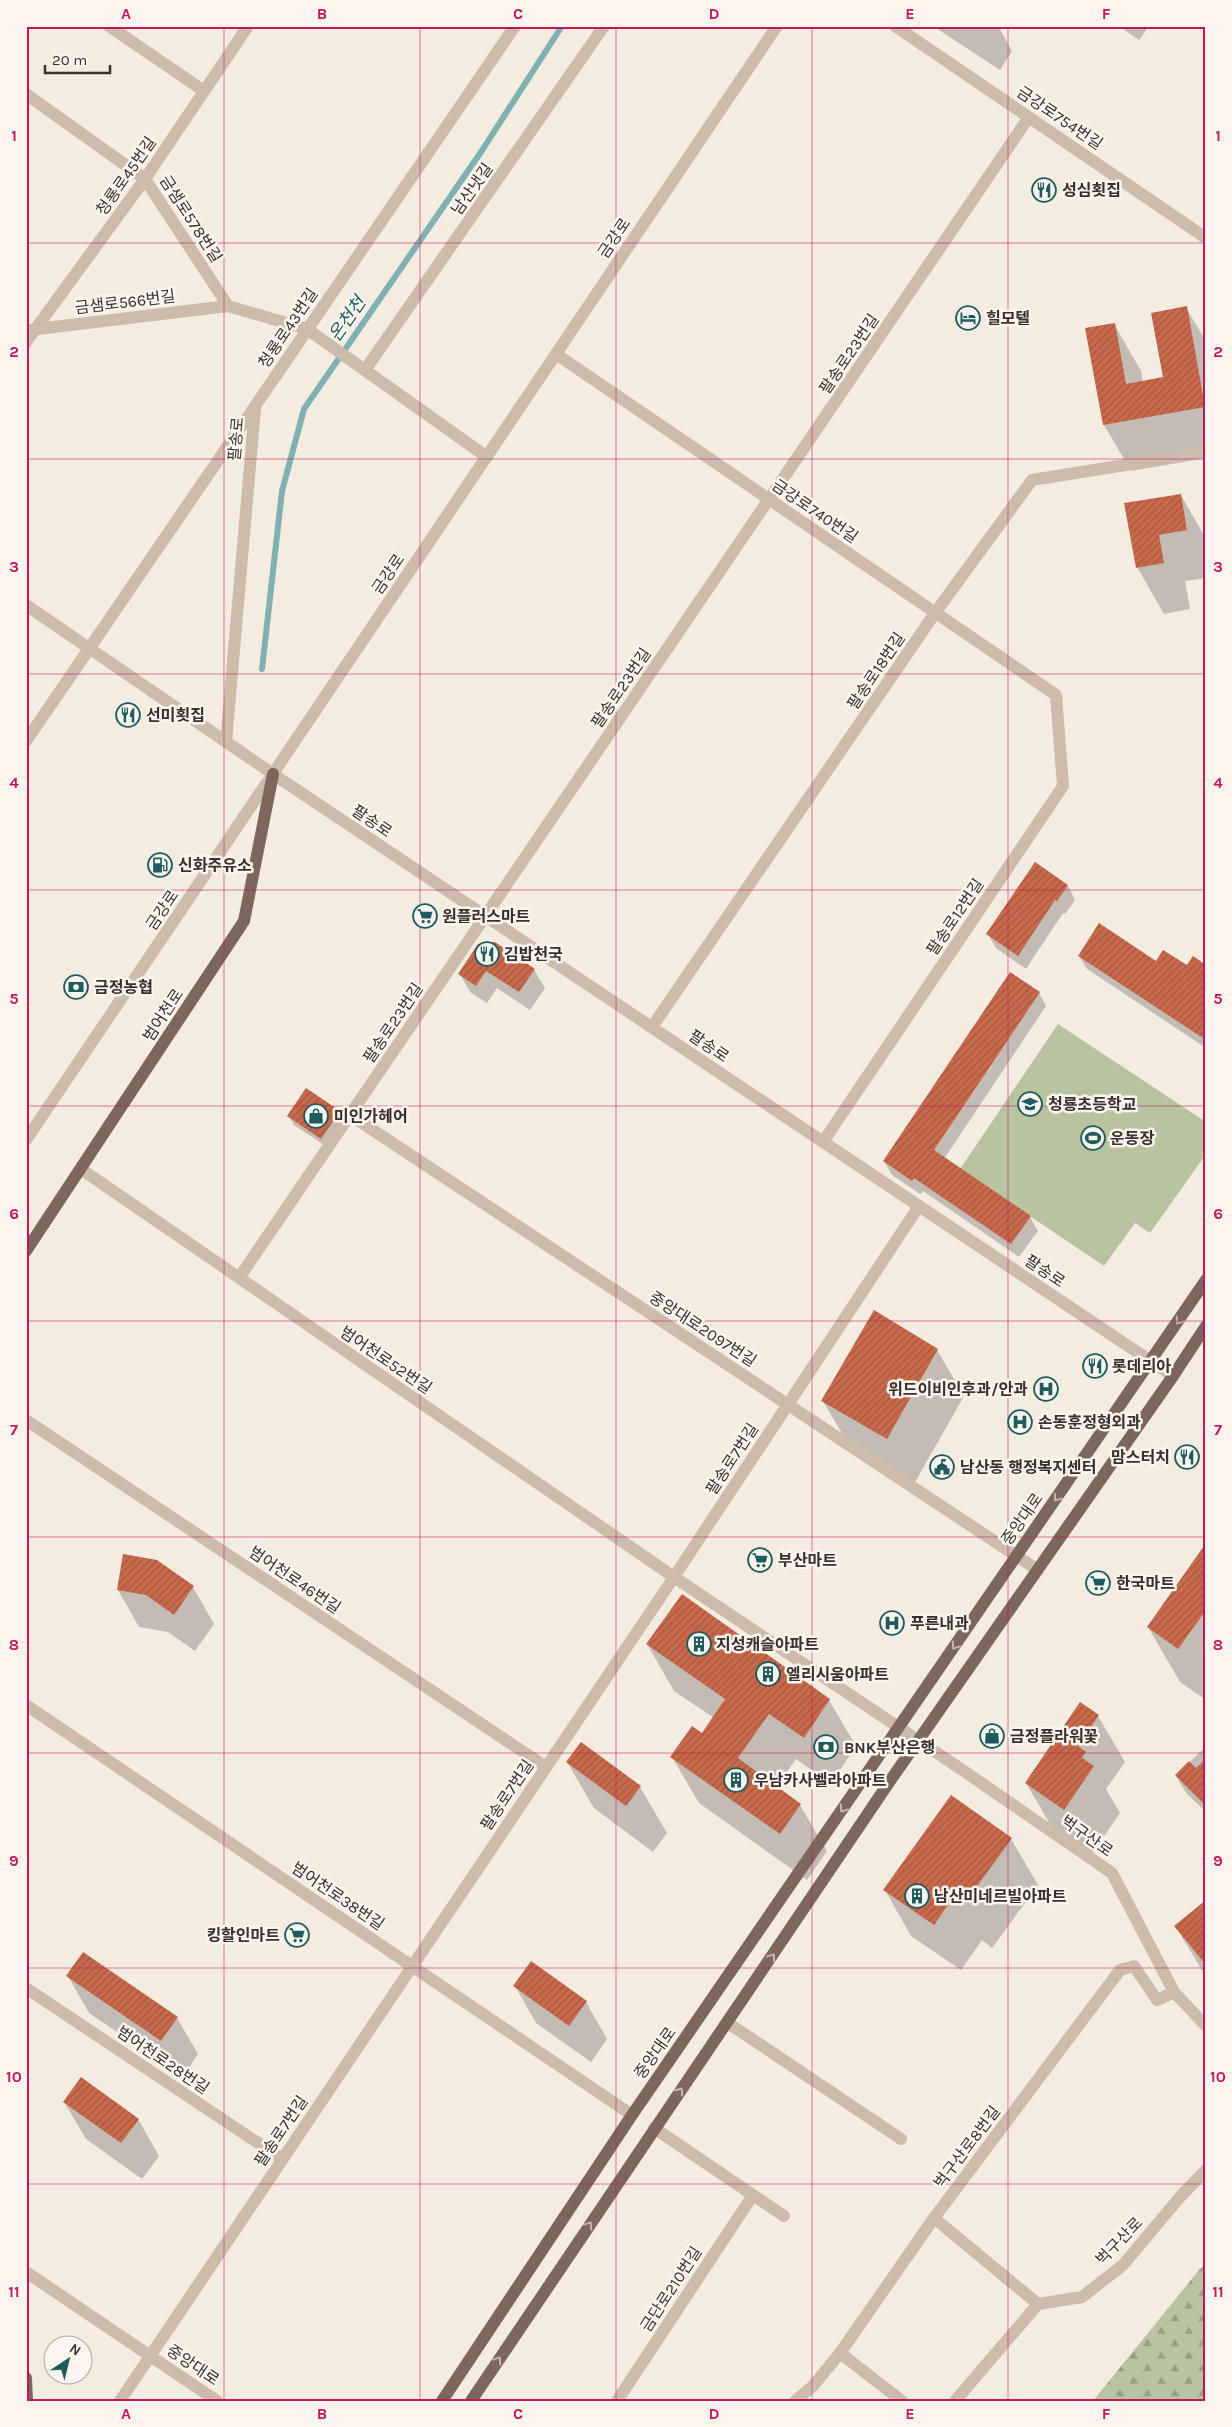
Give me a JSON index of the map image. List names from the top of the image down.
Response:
{
  "streets": {
    "main road": ["범어천로", "중앙대로"],
    "street": [
      "금강로754번길",
      "청룡로45번길",
      "남산냇길",
      "금샘로578번길",
      "금강로",
      "금샘로566번길",
      "청룡로43번길",
      "팔송로23번길",
      "팔송로",
      "금강로740번길",
      "팔송로18번길",
      "팔송로12번길",
      "중앙대로2097번길",
      "범어천로52번길",
      "팔송로7번길",
      "범어천로46번길",
      "벅구산로",
      "범어천로38번길",
      "범어천로28번길",
      "벅구산로8번길",
      "금단로210번길"
    ]
  },
  "crossings": [
    ["금강로754번길", "팔송로23번길"],
    ["청룡로45번길", "금샘로578번길"],
    ["청룡로45번길", "금샘로566번길"],
    ["금샘로578번길", "금샘로566번길"],
    ["금강로", "팔송로"],
    ["금강로", "금강로740번길"],
    ["금강로", "범어천로"],
    ["청룡로43번길", "팔송로"],
    ["팔송로23번길", "팔송로"],
    ["팔송로23번길", "금강로740번길"],
    ["팔송로23번길", "중앙대로2097번길"],
    ["팔송로23번길", "범어천로52번길"],
    ["팔송로", "팔송로18번길"],
    ["팔송로", "팔송로12번길"],
    ["팔송로", "범어천로"],
    ["팔송로", "팔송로7번길"],
    ["팔송로", "중앙대로"],
    ["금강로740번길", "팔송로18번길"],
    ["금강로740번길", "팔송로12번길"],
    ["범어천로", "범어천로52번길"],
    ["중앙대로2097번길", "팔송로7번길"],
    ["중앙대로2097번길", "중앙대로"],
    ["범어천로52번길", "팔송로7번길"],
    ["팔송로7번길", "중앙대로"],
    ["팔송로7번길", "범어천로46번길"],
    ["팔송로7번길", "범어천로38번길"],
    ["팔송로7번길", "범어천로28번길"],
    ["중앙대로", "범어천로38번길"],
    ["벅구산로", "벅구산로8번길"]
  ],
  "water": ["온천천"],
  "places": {
    "restaurant": [
      "성심횟집",
      "선미횟집",
      "김밥천국",
      "롯데리아",
      "맘스터치"
    ],
    "hotel": ["힐모텔"],
    "fuel station": ["신화주유소"],
    "supermarket": [
      "원플러스마트",
      "부산마트",
      "한국마트",
      "킹할인마트"
    ],
    "bank": ["금정농협", "BNK부산은행"],
    "school or university": ["청룡초등학교"],
    "shop": ["미인가헤어", "금정플라워꽃"],
    "sports": ["운동장"],
    "hospital": ["위드이비인후과/안과", "손동훈정형외과", "푸른내과"],
    "public building": ["남산동 행정복지센터"],
    "building": [
      "지성캐슬아파트",
      "엘리시움아파트",
      "우남카사벨라아파트",
      "남산미네르빌아파트"
    ]
  },
  "scale_bar": "20 m",
  "north": "top right",
  "grid": {
    "columns": [
      "A",
      "B",
      "C",
      "D",
      "E",
      "F"
    ],
    "rows": [
      "1",
      "2",
      "3",
      "4",
      "5",
      "6",
      "7",
      "8",
      "9",
      "10",
      "11"
    ]
  }
}
